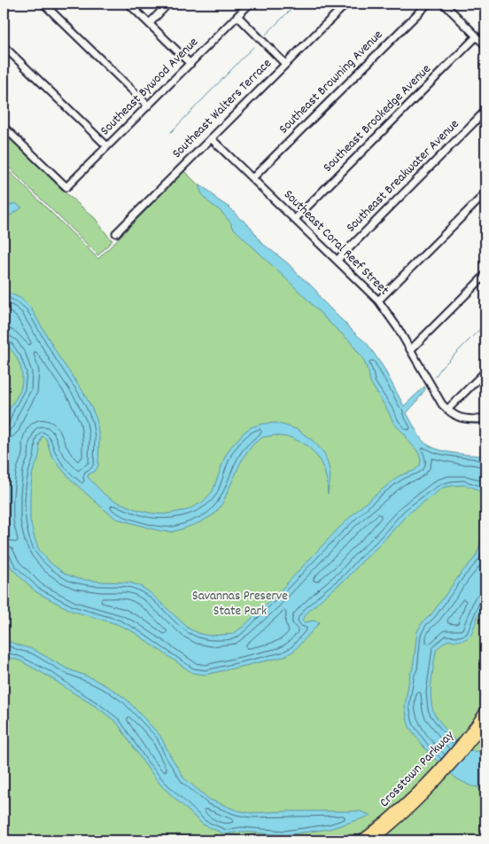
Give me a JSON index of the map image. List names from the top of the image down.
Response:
{
  "streets": {
    "main road": ["Crosstown Parkway"],
    "street": [
      "Southeast Browning Avenue",
      "Southeast Bywood Avenue",
      "Southeast Walters Terrace",
      "Southeast Brookedge Avenue",
      "Southeast Breakwater Avenue",
      "Southeast Coral Reef Street"
    ]
  },
  "crossings": [
    ["Southeast Browning Avenue", "Southeast Coral Reef Street"],
    ["Southeast Walters Terrace", "Southeast Coral Reef Street"],
    ["Southeast Brookedge Avenue", "Southeast Coral Reef Street"],
    ["Southeast Breakwater Avenue", "Southeast Coral Reef Street"]
  ],
  "parks": ["Savannas Preserve State Park"]
}
